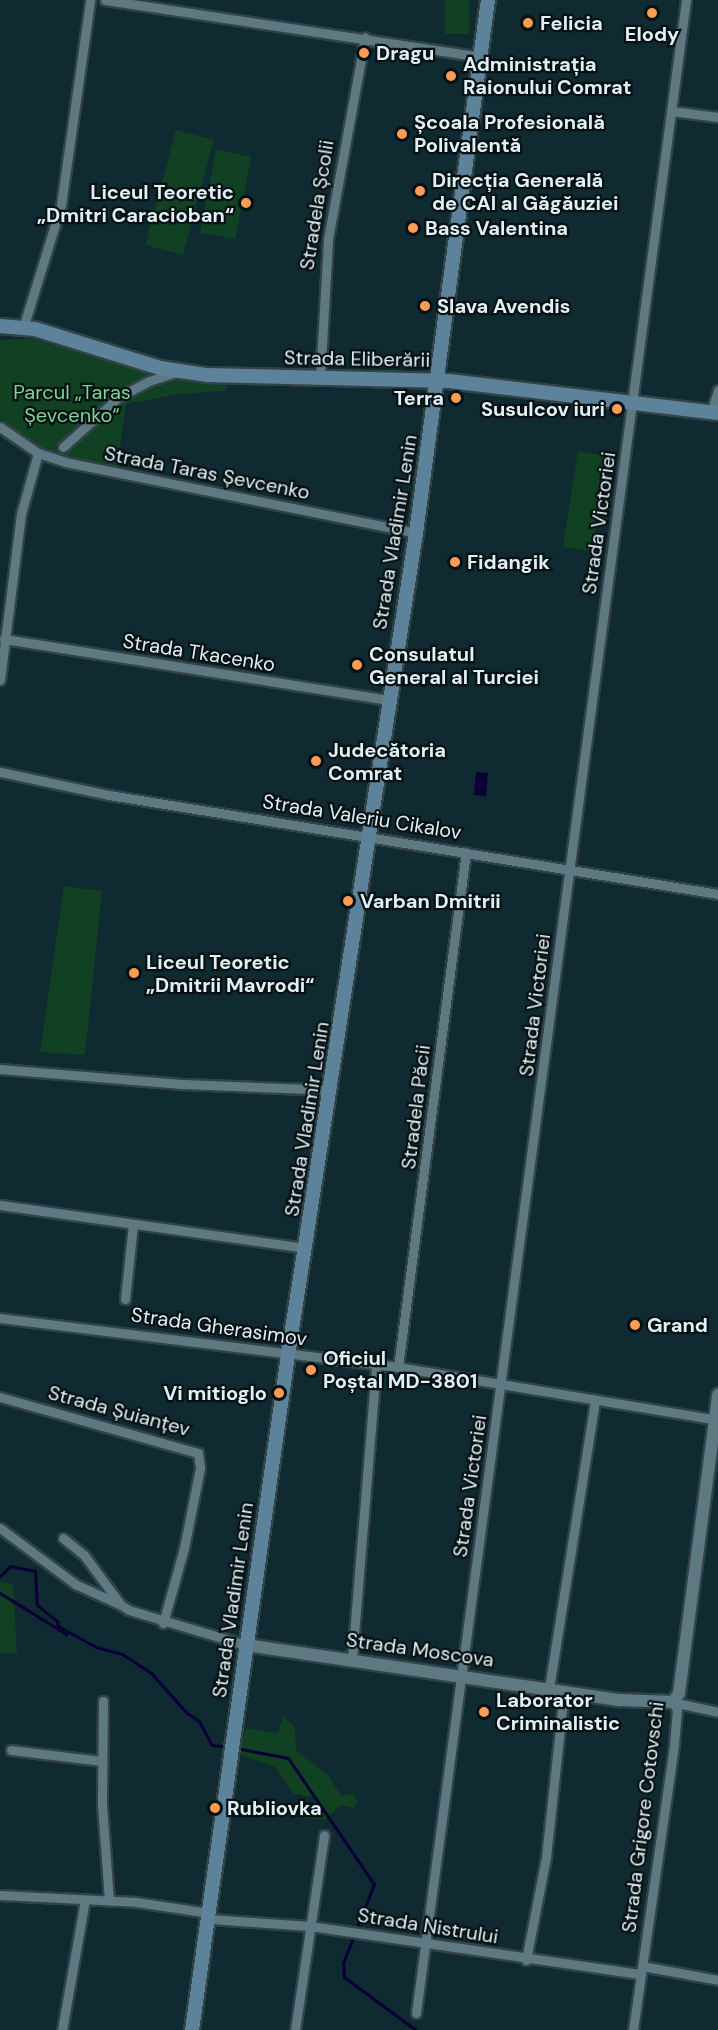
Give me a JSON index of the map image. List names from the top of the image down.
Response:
{
  "streets": {
    "main road": ["Strada Eliberării", "Strada Vladimir Lenin"],
    "street": [
      "Stradela Școlii",
      "Strada Taras Șevcenko",
      "Strada Victoriei",
      "Strada Tkacenko",
      "Strada Valeriu Cikalov",
      "Stradela Păcii",
      "Strada Gherasimov",
      "Strada Șuianțev",
      "Strada Moscova",
      "Strada Grigore Cotovschi",
      "Strada Nistrului"
    ]
  },
  "crossings": [
    ["Stradela Școlii", "Strada Eliberării"],
    ["Strada Eliberării", "Strada Victoriei"],
    ["Strada Eliberării", "Strada Vladimir Lenin"],
    ["Strada Taras Șevcenko", "Strada Vladimir Lenin"],
    ["Strada Victoriei", "Strada Valeriu Cikalov"],
    ["Strada Victoriei", "Strada Gherasimov"],
    ["Strada Victoriei", "Strada Moscova"],
    ["Strada Victoriei", "Strada Nistrului"],
    ["Strada Vladimir Lenin", "Strada Tkacenko"],
    ["Strada Vladimir Lenin", "Strada Valeriu Cikalov"],
    ["Strada Vladimir Lenin", "Strada Gherasimov"],
    ["Strada Vladimir Lenin", "Strada Moscova"],
    ["Strada Vladimir Lenin", "Strada Nistrului"],
    ["Strada Valeriu Cikalov", "Stradela Păcii"],
    ["Stradela Păcii", "Strada Gherasimov"],
    ["Strada Gherasimov", "Strada Grigore Cotovschi"],
    ["Strada Șuianțev", "Strada Moscova"],
    ["Strada Moscova", "Strada Grigore Cotovschi"],
    ["Strada Grigore Cotovschi", "Strada Nistrului"]
  ],
  "parks": ["Parcul „Taras Șevcenko“"],
  "places": [
    "Elody",
    "Felicia",
    "Dragu",
    "Administrația Raionului Comrat",
    "Școala Profesională Polivalentă",
    "Direcția Generală de CAI al Găgăuziei",
    "Liceul Teoretic „Dmitri Caracioban“",
    "Bass Valentina",
    "Slava Avendis",
    "Terra",
    "Susulcov iuri",
    "Fidangik",
    "Consulatul General al Turciei",
    "Judecătoria Comrat",
    "Varban Dmitrii",
    "Liceul Teoretic „Dmitrii Mavrodi“",
    "Grand",
    "Oficiul Poștal MD-3801",
    "Vi mitioglo",
    "Laborator Criminalistic",
    "Rubliovka"
  ]
}
